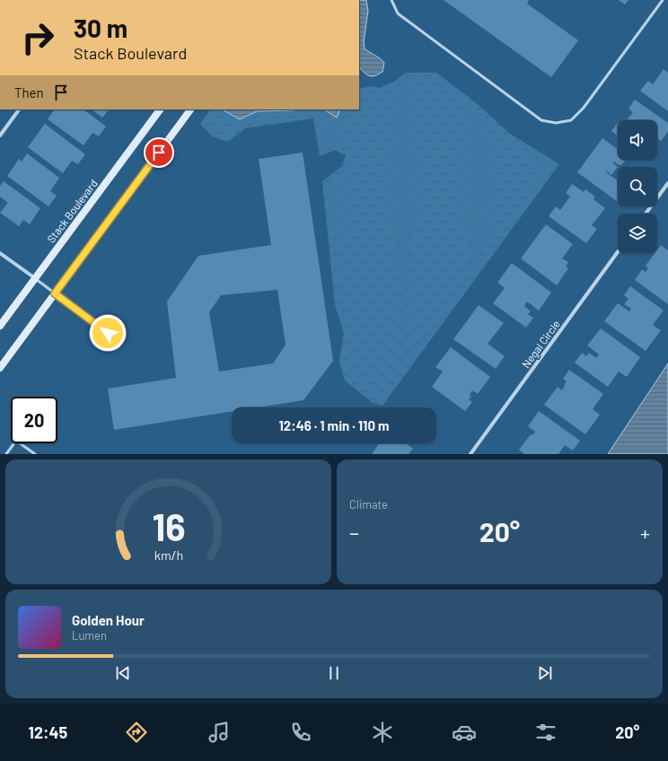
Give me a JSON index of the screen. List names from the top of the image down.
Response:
{
  "streets": {
    "street": ["Stack Boulevard", "Negal Circle"]
  },
  "page": {
    "turn": ["30 m", "Stack Boulevard"],
    "then": "Then",
    "limit": "20",
    "trip": "12:46 · 1 min · 110 m",
    "tile": "Climate",
    "heat": ["−", "20°", "+"],
    "song": ["Golden Hour", "Lumen"],
    "tabs": ["12:45", "20°"],
    "gauge": ["16", "km/h"]
  }
}
